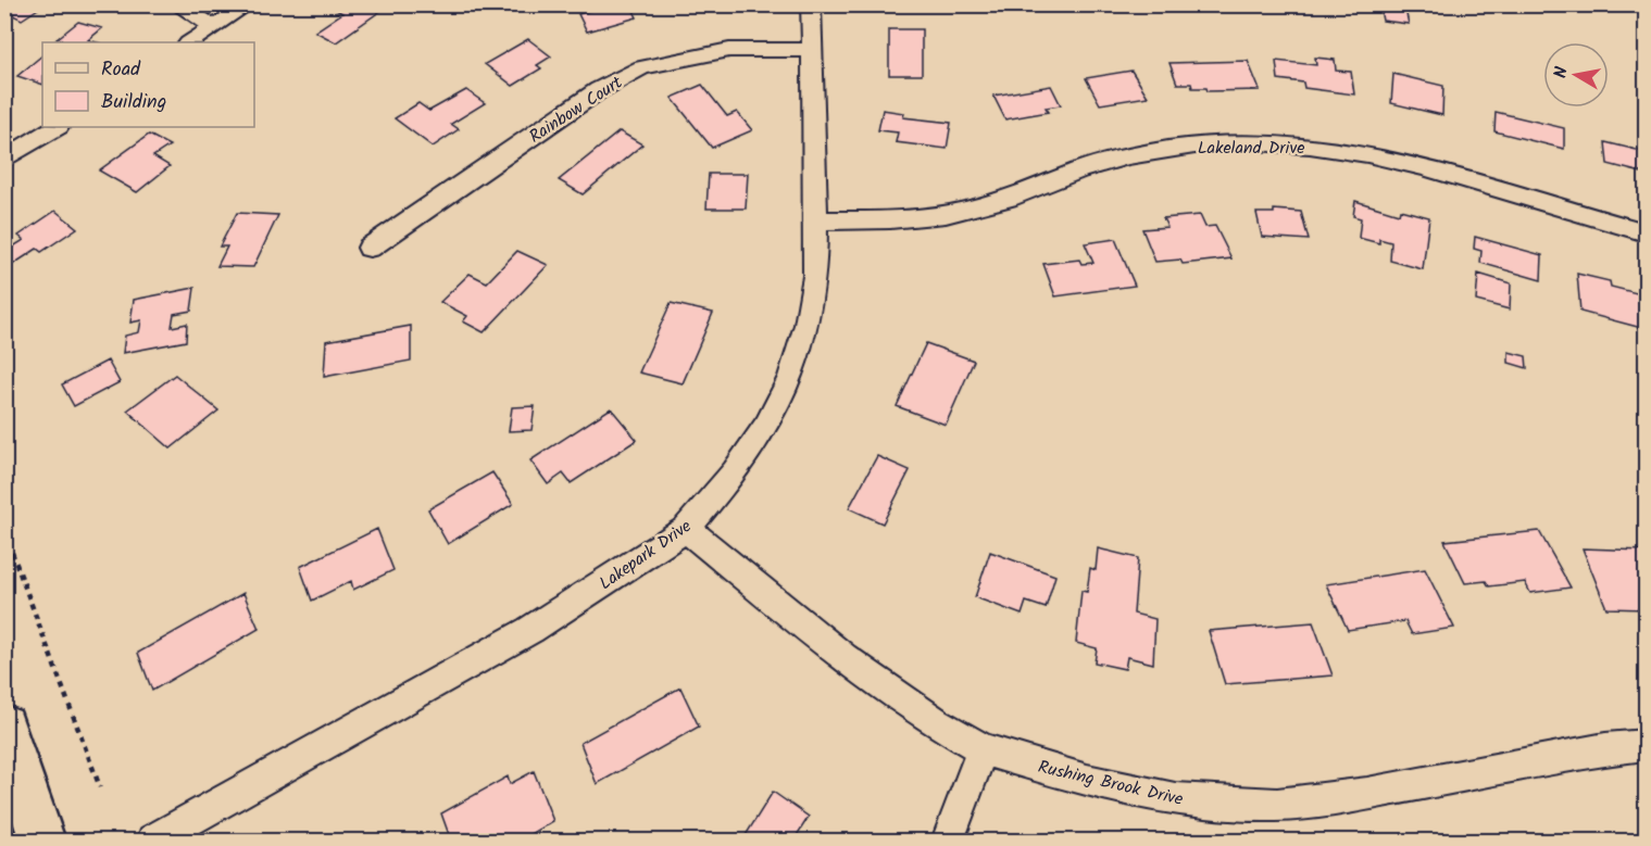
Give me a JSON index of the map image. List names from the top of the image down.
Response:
{
  "streets": {
    "street": [
      "Rainbow Court",
      "Lakeland Drive",
      "Lakepark Drive",
      "Rushing Brook Drive"
    ]
  },
  "crossings": [
    ["Rainbow Court", "Lakepark Drive"],
    ["Lakeland Drive", "Lakepark Drive"],
    ["Lakepark Drive", "Rushing Brook Drive"]
  ],
  "legend": ["Road", "Building"],
  "north": "left"
}
